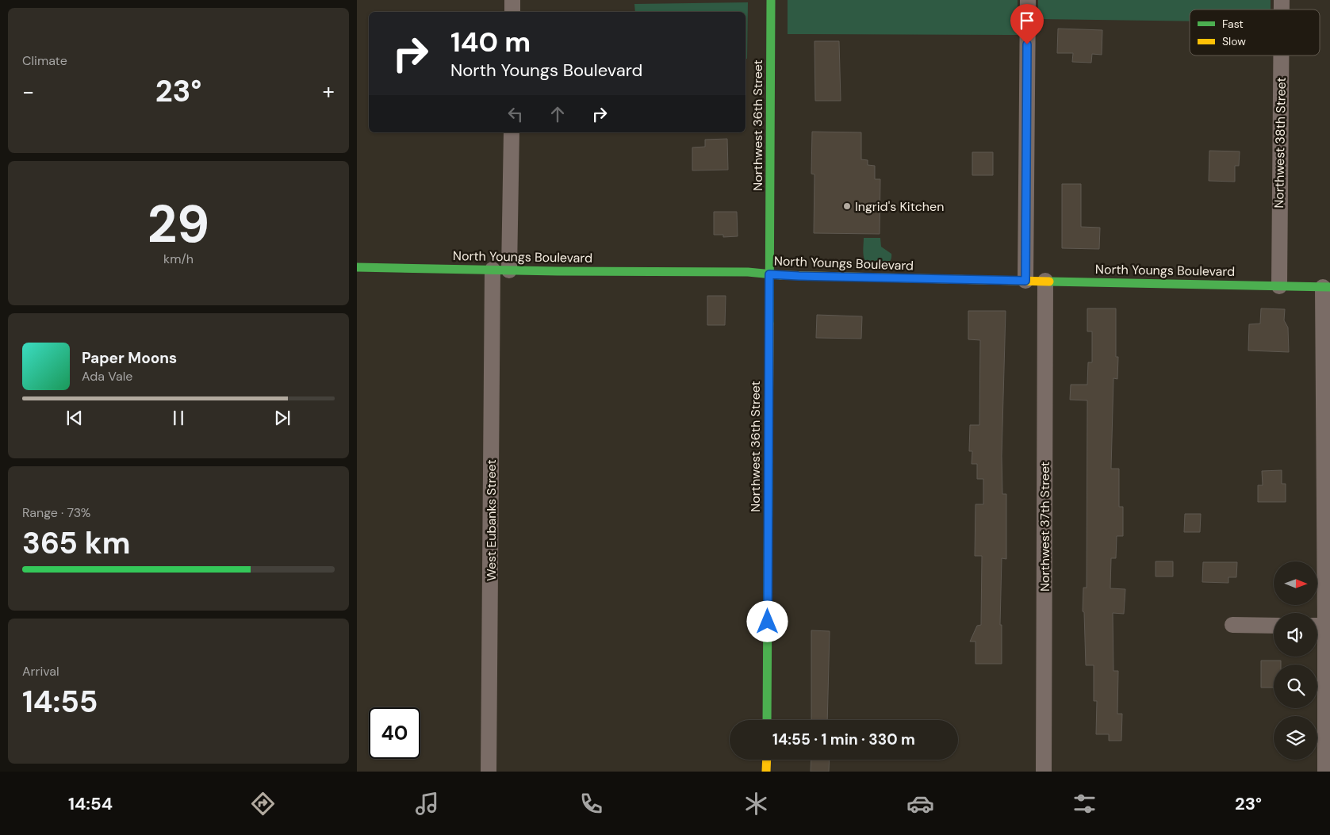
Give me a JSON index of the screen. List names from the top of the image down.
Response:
{
  "streets": {
    "street": [
      "Northwest 36th Street",
      "Northwest 38th Street",
      "North Youngs Boulevard",
      "West Eubanks Street",
      "Northwest 37th Street"
    ]
  },
  "crossings": [
    ["Northwest 36th Street", "North Youngs Boulevard"],
    ["Northwest 38th Street", "North Youngs Boulevard"],
    ["North Youngs Boulevard", "West Eubanks Street"],
    ["North Youngs Boulevard", "Northwest 37th Street"]
  ],
  "places": ["Ingrid's Kitchen"],
  "legend": ["Fast", "Slow"],
  "north": "right",
  "page": {
    "tile": [
      "Climate",
      ["29", "km/h"],
      ["Range · 73%", "365 km"],
      ["Arrival", "14:55"]
    ],
    "turn": ["140 m", "North Youngs Boulevard"],
    "heat": ["−", "23°", "+"],
    "song": ["Paper Moons", "Ada Vale"],
    "limit": "40",
    "trip": "14:55 · 1 min · 330 m",
    "tabs": ["14:54", "23°"]
  }
}
